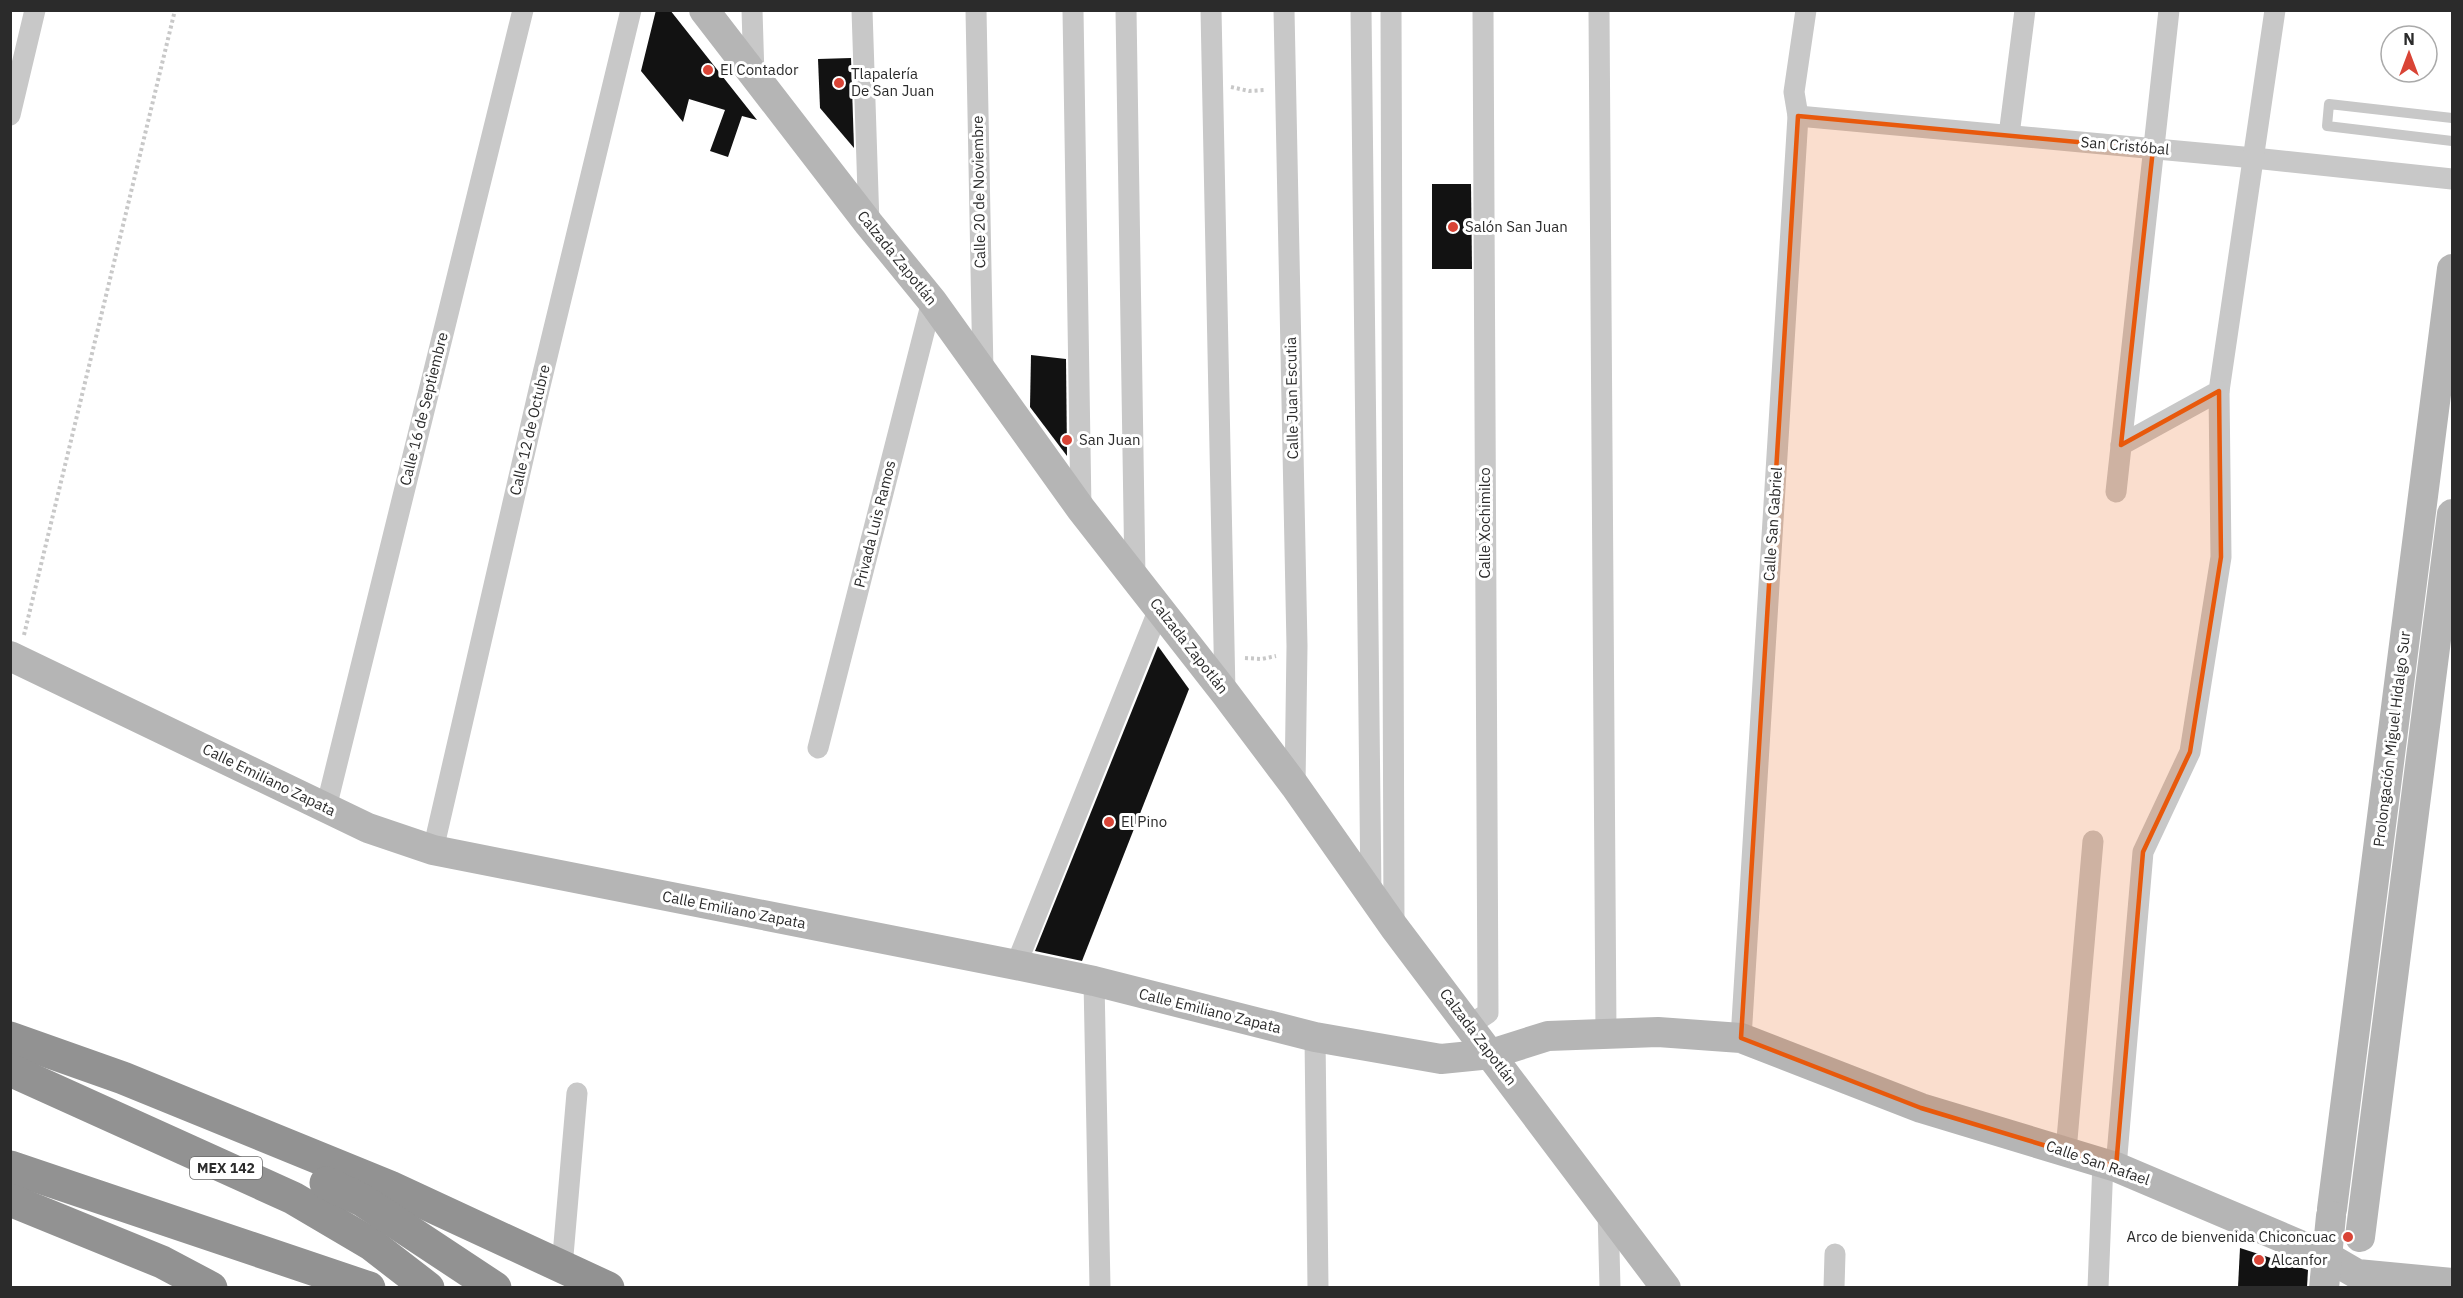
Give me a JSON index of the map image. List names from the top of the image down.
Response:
{
  "streets": {
    "highway": ["MEX 142"],
    "street": [
      "San Cristóbal",
      "Calle 20 de Noviembre",
      "Calzada Zapotlán",
      "Calle Juan Escutia",
      "Calle 16 de Septiembre",
      "Calle 12 de Octubre",
      "Calle Xochimilco",
      "Privada Luis Ramos",
      "Calle San Gabriel",
      "Prolongación Miguel Hidalgo Sur",
      "Calle Emiliano Zapata",
      "Calle San Rafael"
    ]
  },
  "crossings": [
    ["San Cristóbal", "Calle San Gabriel"],
    ["Calle 20 de Noviembre", "Calzada Zapotlán"],
    ["Calzada Zapotlán", "Calle Juan Escutia"],
    ["Calzada Zapotlán", "Calle Xochimilco"],
    ["Calzada Zapotlán", "Privada Luis Ramos"],
    ["Calzada Zapotlán", "Calle Emiliano Zapata"],
    ["Calle 16 de Septiembre", "Calle Emiliano Zapata"],
    ["Calle 12 de Octubre", "Calle Emiliano Zapata"],
    ["Calle San Gabriel", "Calle San Rafael"],
    ["Prolongación Miguel Hidalgo Sur", "Calle San Rafael"],
    ["Calle Emiliano Zapata", "Calle San Rafael"]
  ],
  "places": [
    "El Contador",
    "Tlapalería De San Juan",
    "Salón San Juan",
    "San Juan",
    "El Pino",
    "Arco de bienvenida Chiconcuac",
    "Alcanfor"
  ],
  "north": "top"
}
